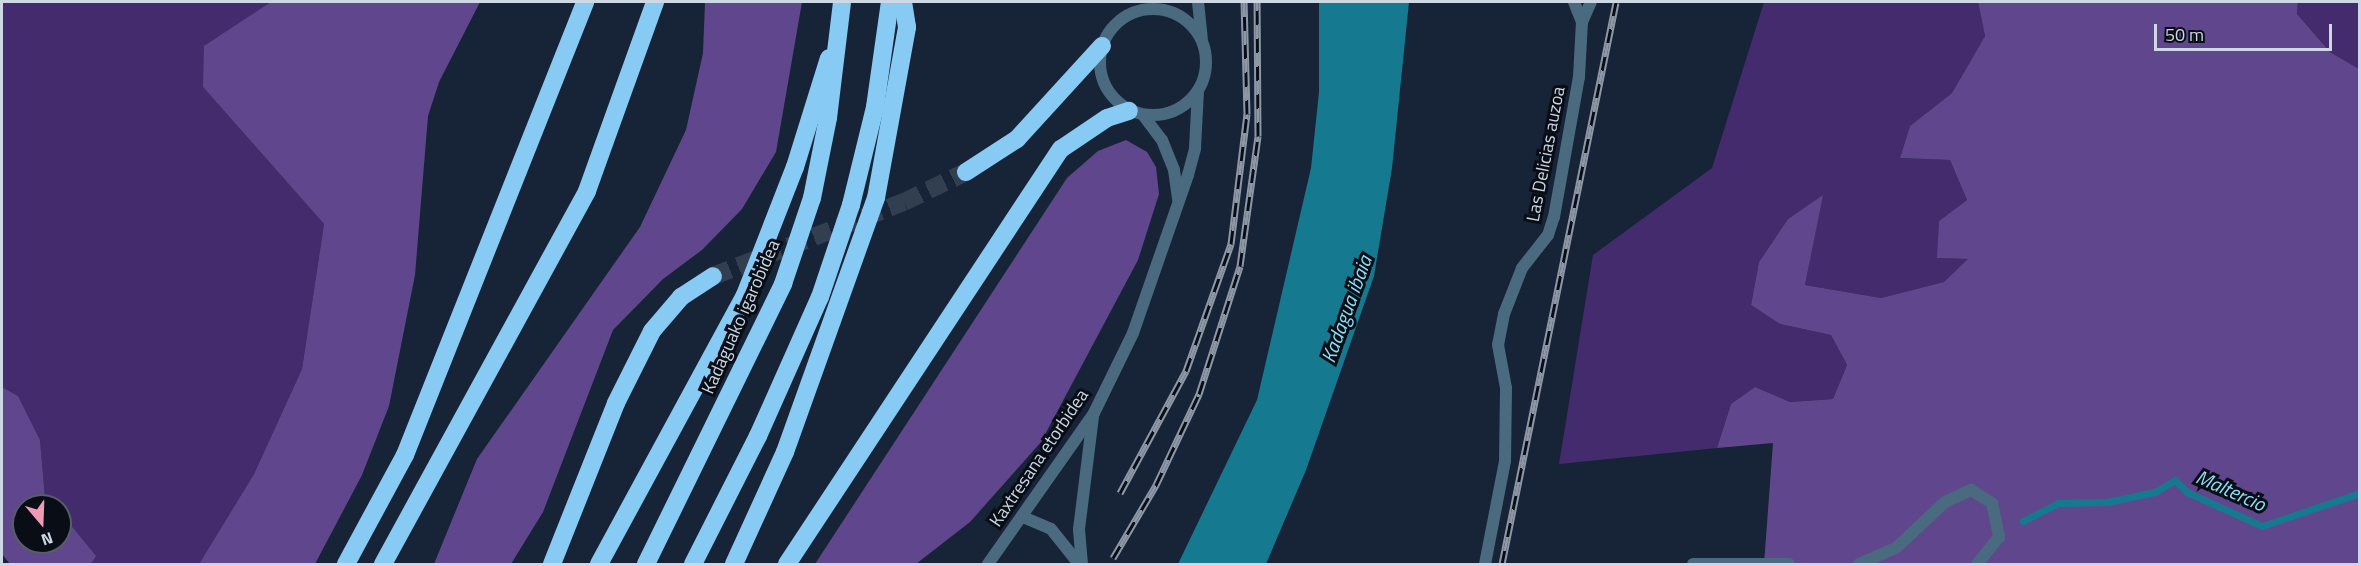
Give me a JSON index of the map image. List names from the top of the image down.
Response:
{
  "streets": {
    "highway": ["Kadaguako igarobidea"],
    "street": ["Las Delicias auzoa", "Kaxtresana etorbidea"]
  },
  "water": ["Kadagua ibaia", "Maltercio"],
  "scale_bar": "50 m",
  "north": "bottom"
}
